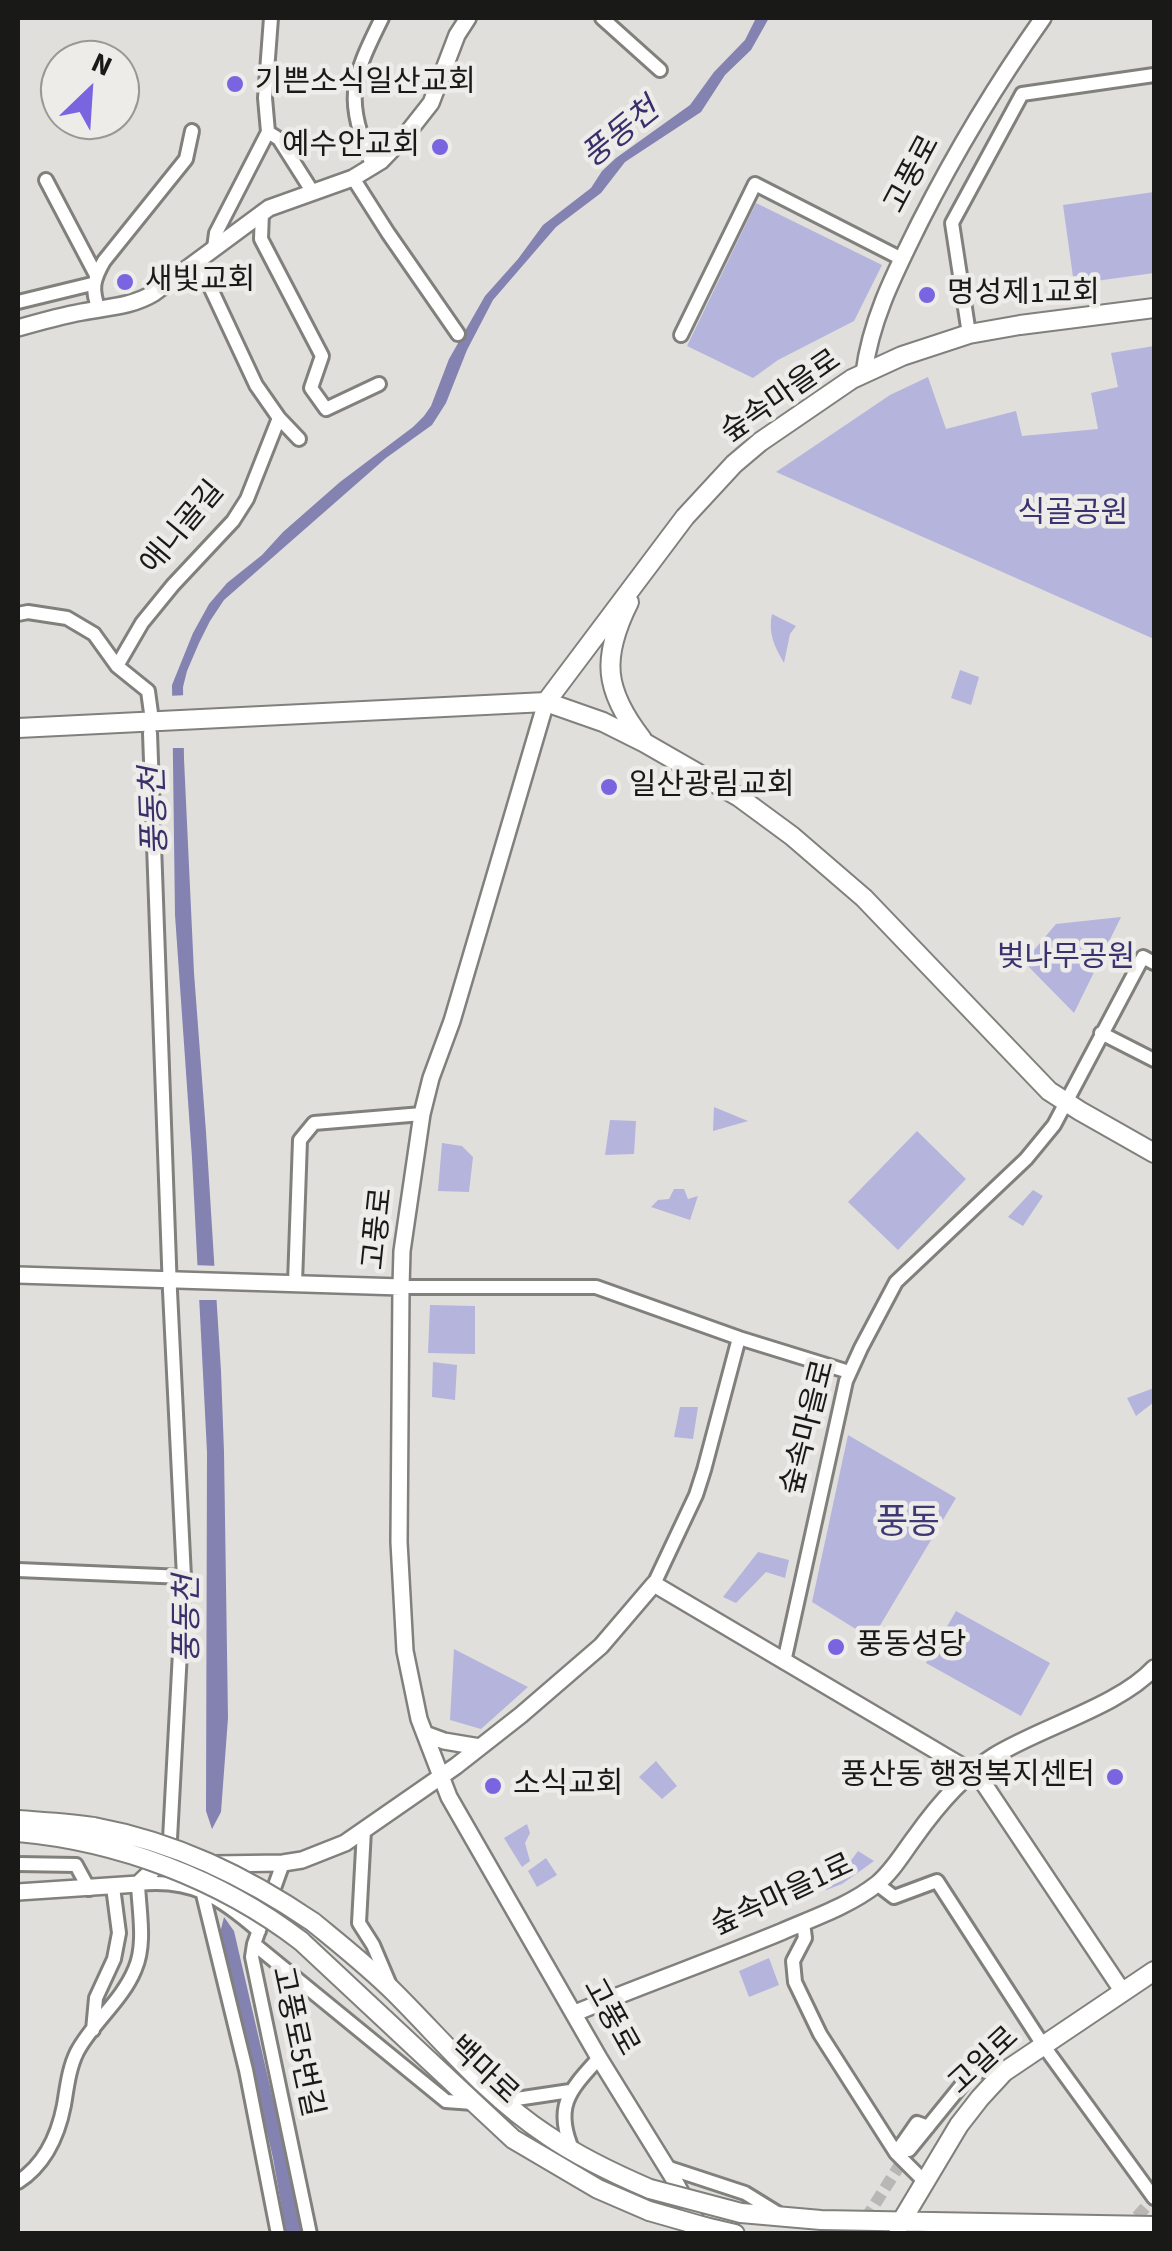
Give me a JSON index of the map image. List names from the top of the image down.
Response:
{
  "streets": {
    "main road": ["숲속마을로", "고일로", "백마로"],
    "street": [
      "고풍로",
      "애니골길",
      "숲속마을1로",
      "고풍로5번길"
    ]
  },
  "crossings": [
    ["고풍로", "숲속마을로"],
    ["고풍로", "숲속마을1로"]
  ],
  "districts": ["풍동"],
  "water": ["풍동천"],
  "parks": ["식골공원", "벚나무공원"],
  "places": [
    "기쁜소식일산교회",
    "예수안교회",
    "새빛교회",
    "명성제1교회",
    "일산광림교회",
    "풍동성당",
    "풍산동 행정복지센터",
    "소식교회"
  ],
  "north": "top right"
}
